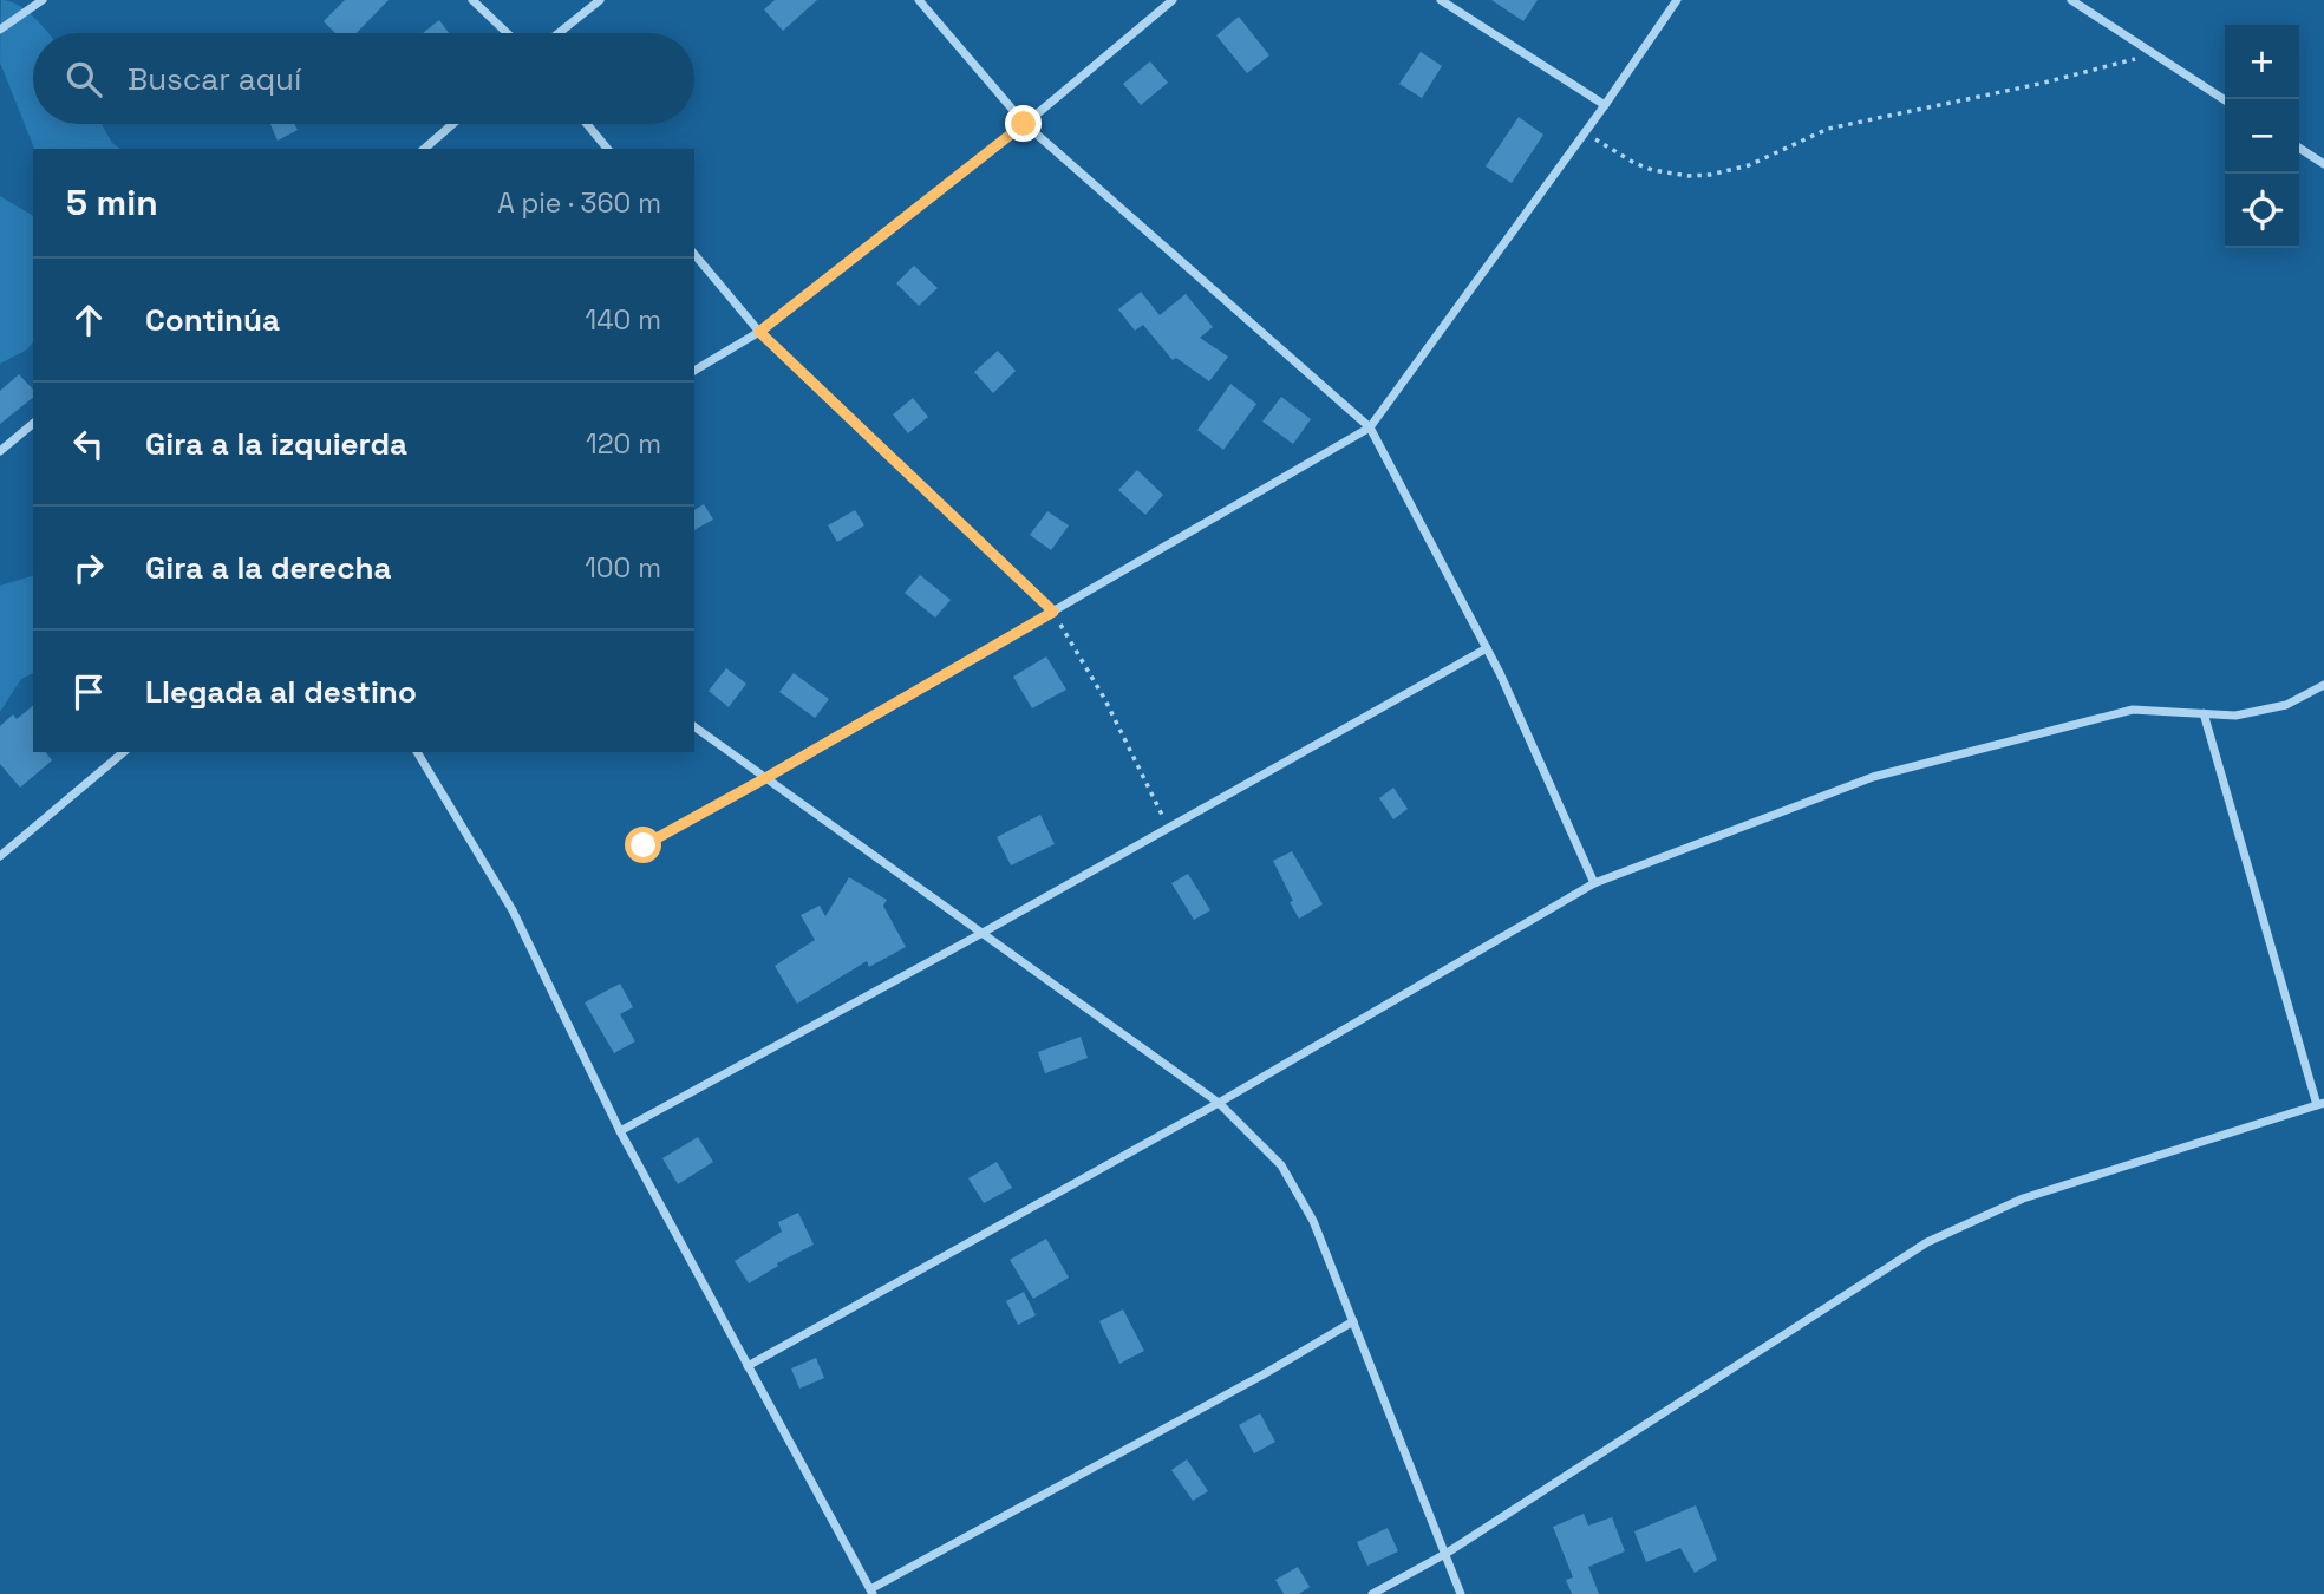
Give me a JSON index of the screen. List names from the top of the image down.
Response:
{
  "page": {
    "map_buttons": ["+", "−"],
    "search": "Buscar aquí",
    "heading": ["5 min", "A pie · 360 m"],
    "list": [
      ["Continúa", "140 m"],
      ["Gira a la izquierda", "120 m"],
      ["Gira a la derecha", "100 m"],
      "Llegada al destino"
    ]
  }
}
